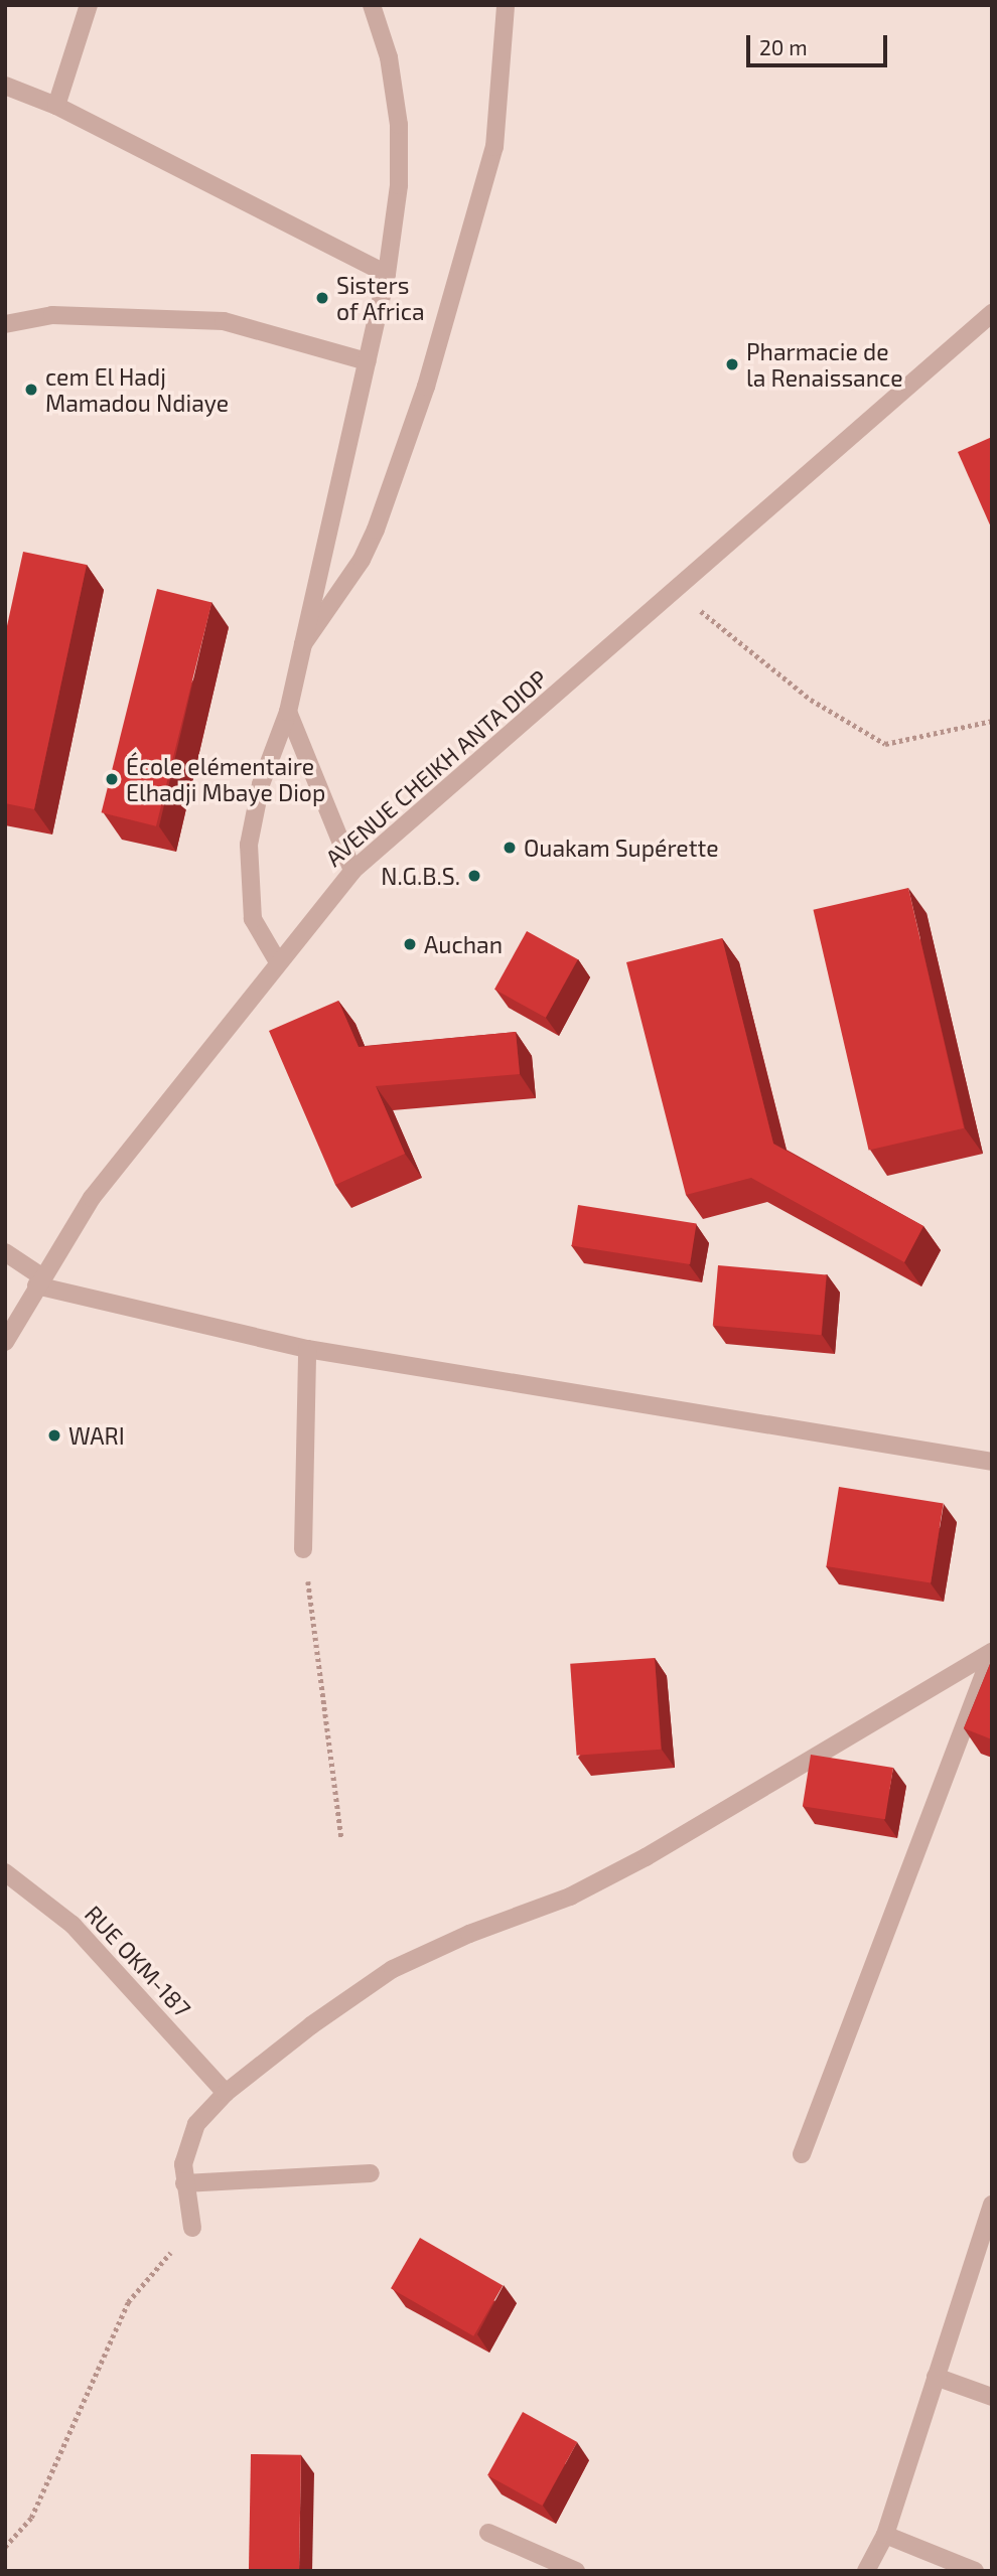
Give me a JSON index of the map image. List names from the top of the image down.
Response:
{
  "streets": {
    "street": ["AVENUE CHEIKH ANTA DIOP", "RUE OKM-187"]
  },
  "places": [
    "Sisters of Africa",
    "Pharmacie de la Renaissance",
    "cem El Hadj Mamadou Ndiaye",
    "École elémentaire Elhadji Mbaye Diop",
    "Ouakam Supérette",
    "N.G.B.S.",
    "Auchan",
    "WARI"
  ],
  "scale_bar": "20 m"
}
